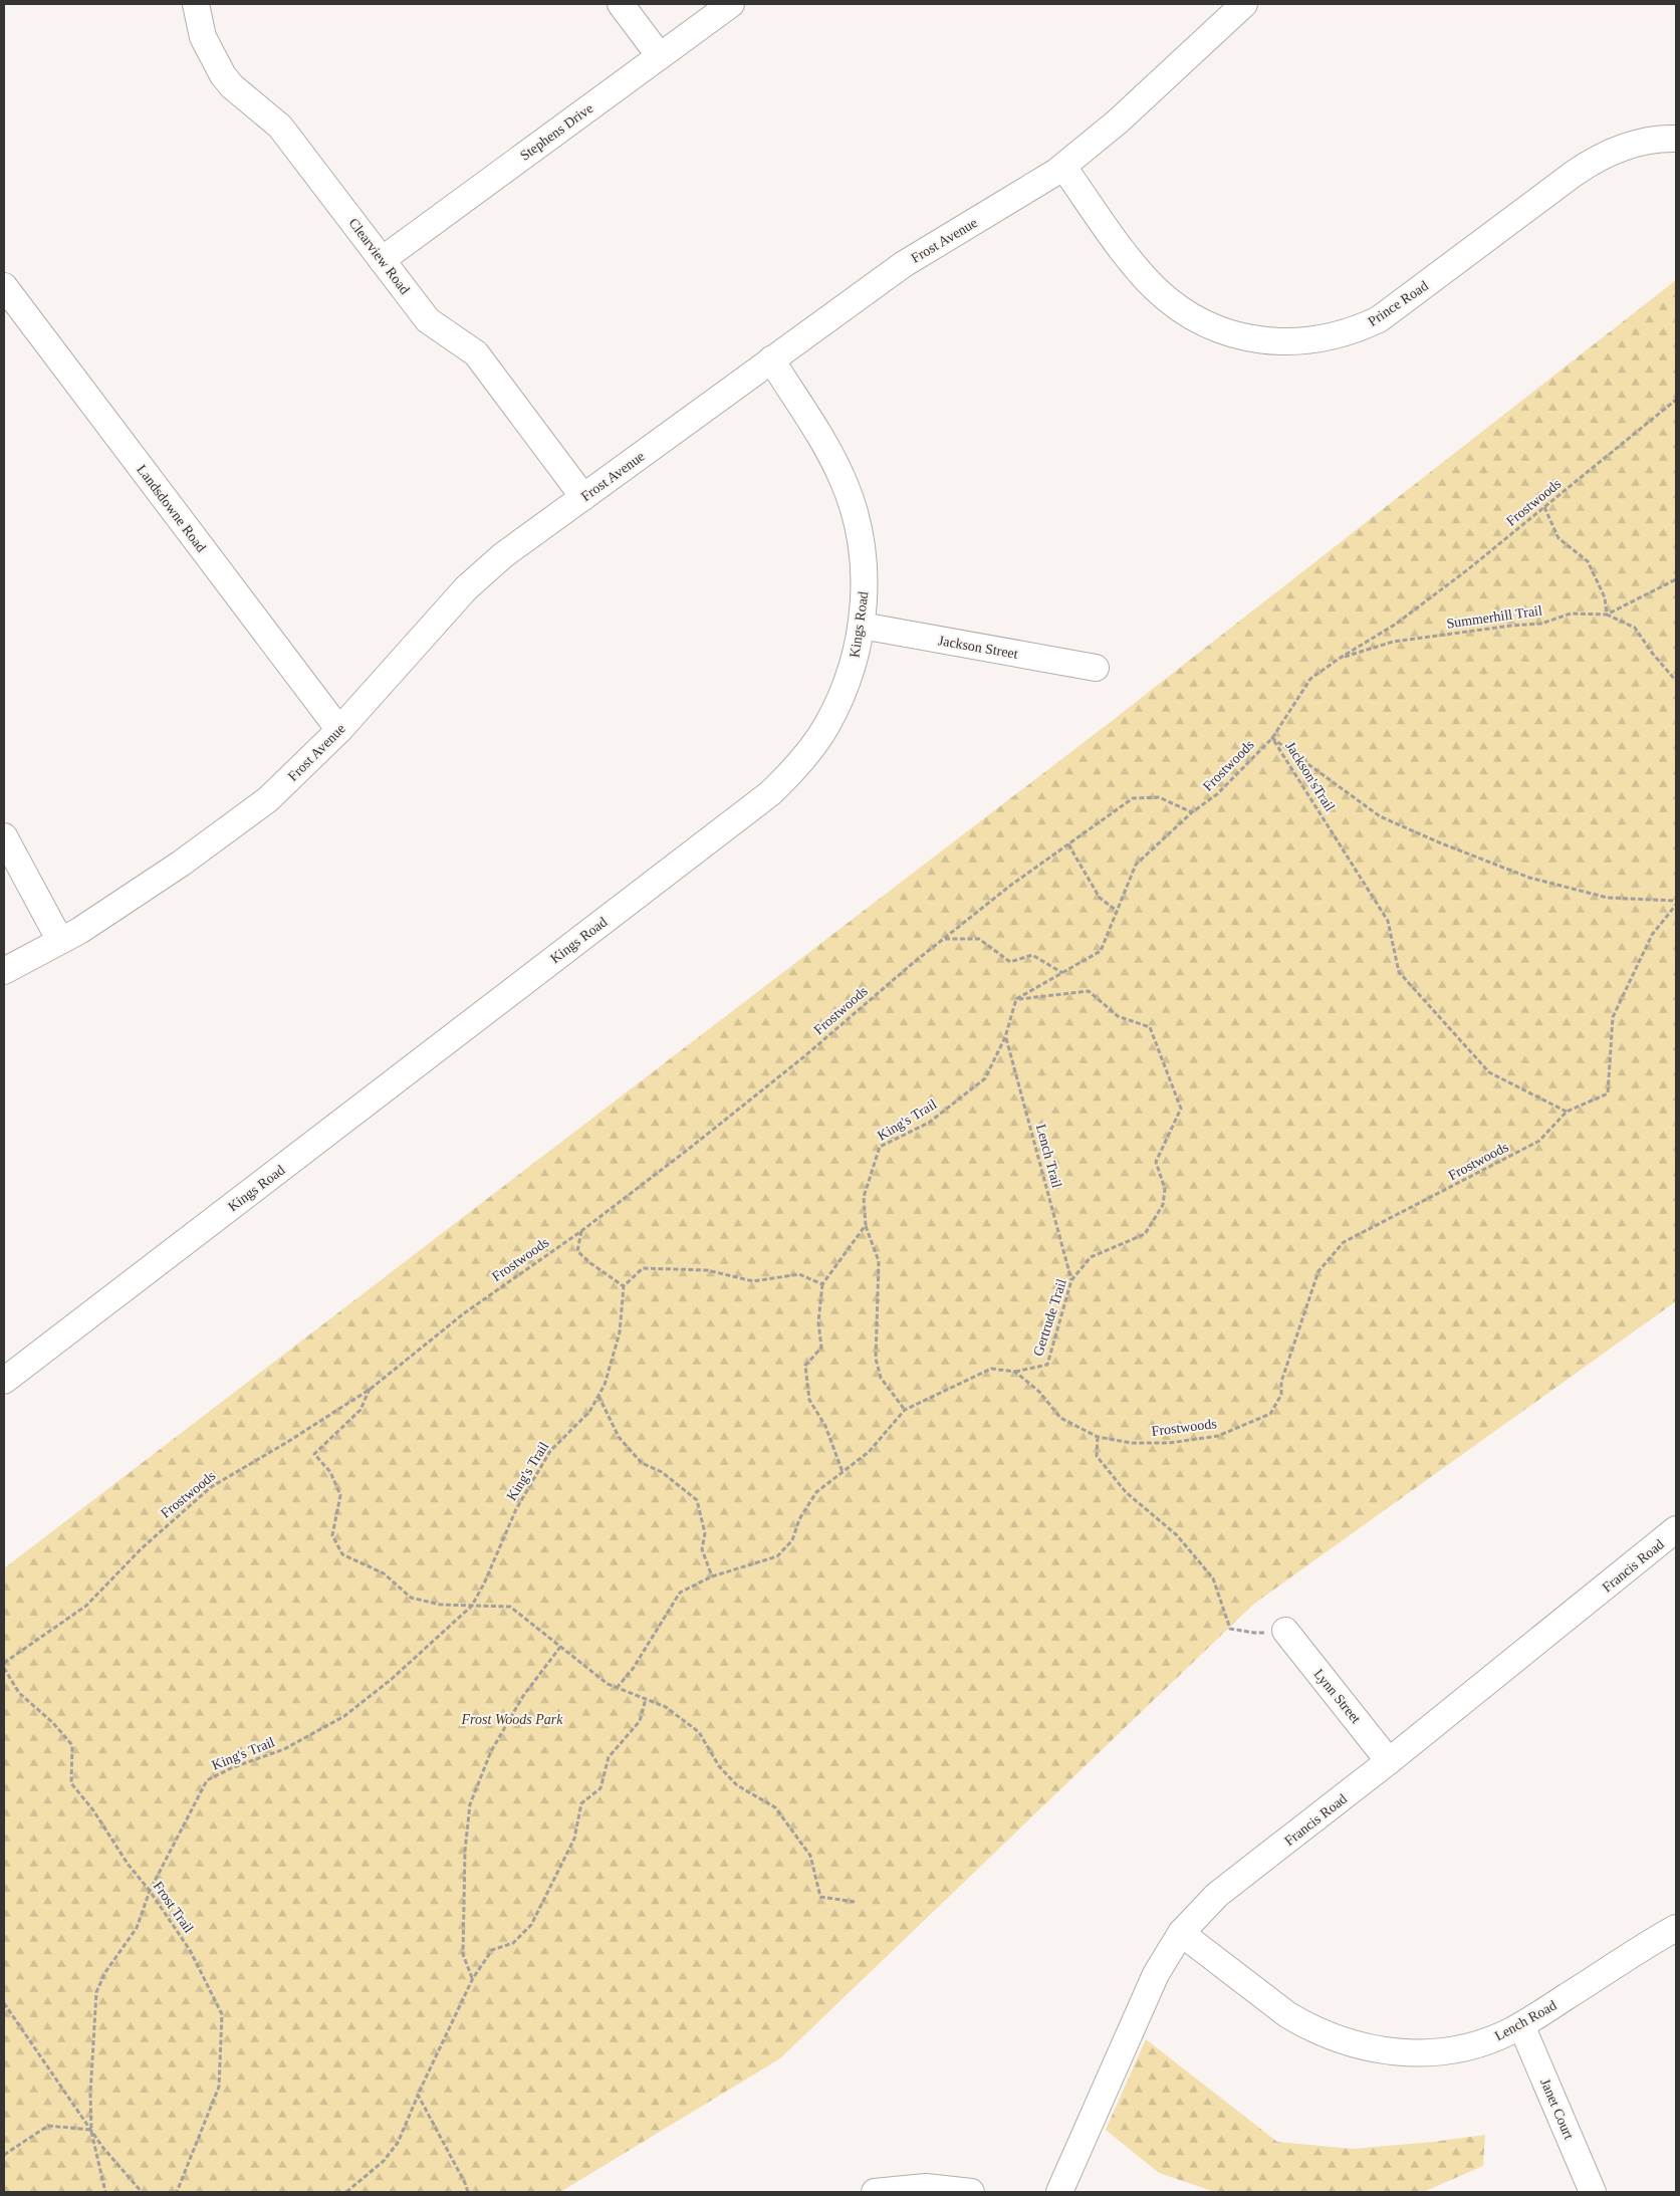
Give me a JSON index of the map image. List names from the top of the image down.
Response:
{
  "streets": {
    "street": [
      "Stephens Drive",
      "Frost Avenue",
      "Clearview Road",
      "Prince Road",
      "Landsdowne Road",
      "Kings Road",
      "Jackson Street",
      "Francis Road",
      "Lynn Street",
      "Lench Road",
      "Janet Court"
    ],
    "path": [
      "Frostwoods",
      "Summerhill Trail",
      "Jackson'sTrail",
      "King's Trail",
      "Lench Trail",
      "Gertrude Trail",
      "Frost Trail"
    ]
  },
  "crossings": [
    ["Stephens Drive", "Clearview Road"],
    ["Frost Avenue", "Clearview Road"],
    ["Frost Avenue", "Prince Road"],
    ["Frost Avenue", "Landsdowne Road"],
    ["Frost Avenue", "Kings Road"],
    ["Frostwoods", "Summerhill Trail"],
    ["Frostwoods", "Jackson'sTrail"],
    ["Frostwoods", "Gertrude Trail"],
    ["Kings Road", "Jackson Street"],
    ["King's Trail", "Lench Trail"],
    ["King's Trail", "Gertrude Trail"],
    ["King's Trail", "Frost Trail"],
    ["Lench Trail", "Gertrude Trail"],
    ["Francis Road", "Lynn Street"],
    ["Francis Road", "Lench Road"],
    ["Lench Road", "Janet Court"]
  ],
  "parks": ["Frost Woods Park"]
}
